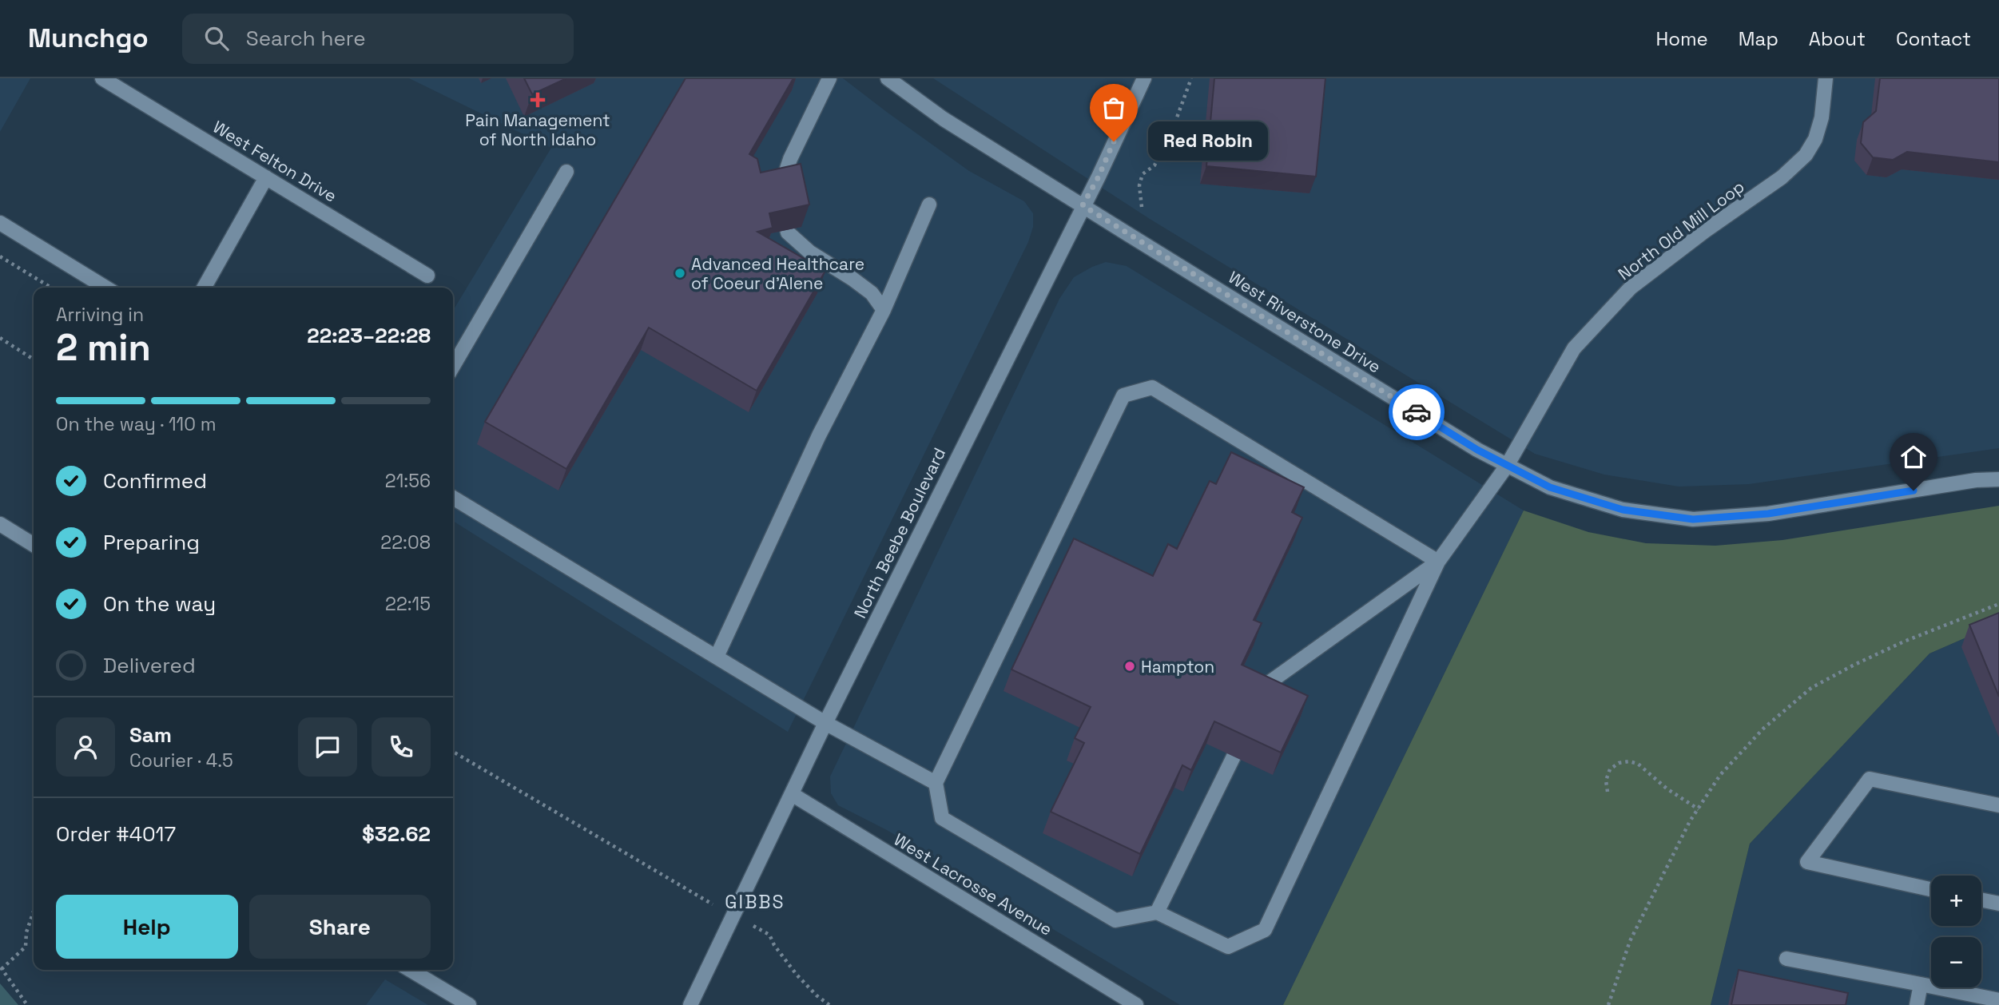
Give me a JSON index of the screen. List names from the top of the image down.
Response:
{
  "streets": {
    "street": [
      "West Felton Drive",
      "North Old Mill Loop",
      "West Riverstone Drive",
      "North Beebe Boulevard",
      "West Lacrosse Avenue"
    ]
  },
  "crossings": [
    ["North Old Mill Loop", "West Riverstone Drive"],
    ["West Riverstone Drive", "North Beebe Boulevard"],
    ["North Beebe Boulevard", "West Lacrosse Avenue"]
  ],
  "districts": ["GIBBS"],
  "places": {
    "health": ["Pain Management of North Idaho"],
    "other": ["Red Robin", "Advanced Healthcare of Coeur d'Alene", "Hampton"]
  },
  "page": {
    "header": "Munchgo",
    "search": "Search here",
    "nav": [
      "Home",
      "Map",
      "About",
      "Contact"
    ],
    "bubble": "Red Robin",
    "heading": ["2 min", "Arriving in", "22:23–22:28"],
    "panel": [
      "Sam",
      "Courier · 4.5",
      "Order #4017",
      "$32.62"
    ],
    "bar": "On the way · 110 m",
    "list": [
      ["Confirmed", "21:56"],
      ["Preparing", "22:08"],
      ["On the way", "22:15"],
      "Delivered"
    ],
    "map_buttons": ["+", "−"],
    "buttons": ["Help", "Share"]
  }
}
